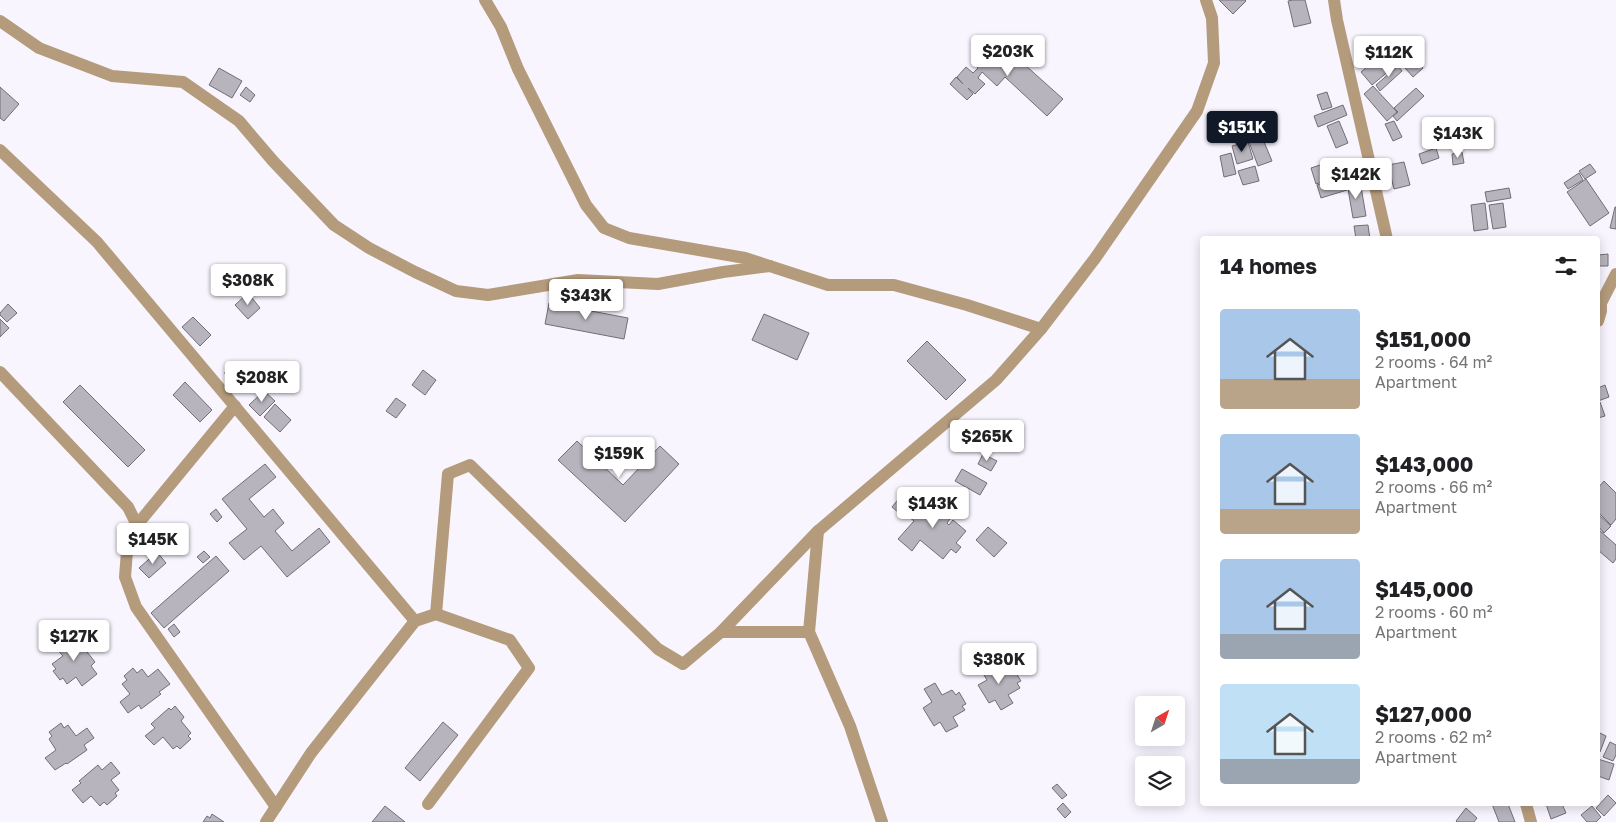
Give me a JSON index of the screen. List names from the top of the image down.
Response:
{
  "north": "top right",
  "page": {
    "price": [
      "$203K",
      "$112K",
      "$151K",
      "$143K",
      "$142K",
      "$308K",
      "$343K",
      "$208K",
      "$265K",
      "$159K",
      "$143K",
      "$145K",
      "$127K",
      "$380K"
    ],
    "heading": "14 homes",
    "list": [
      {
        "name": "$151,000",
        "note": "2 rooms · 64 m² · Apartment"
      },
      {
        "name": "$143,000",
        "note": "2 rooms · 66 m² · Apartment"
      },
      {
        "name": "$145,000",
        "note": "2 rooms · 60 m² · Apartment"
      },
      {
        "name": "$127,000",
        "note": "2 rooms · 62 m² · Apartment"
      }
    ]
  }
}
